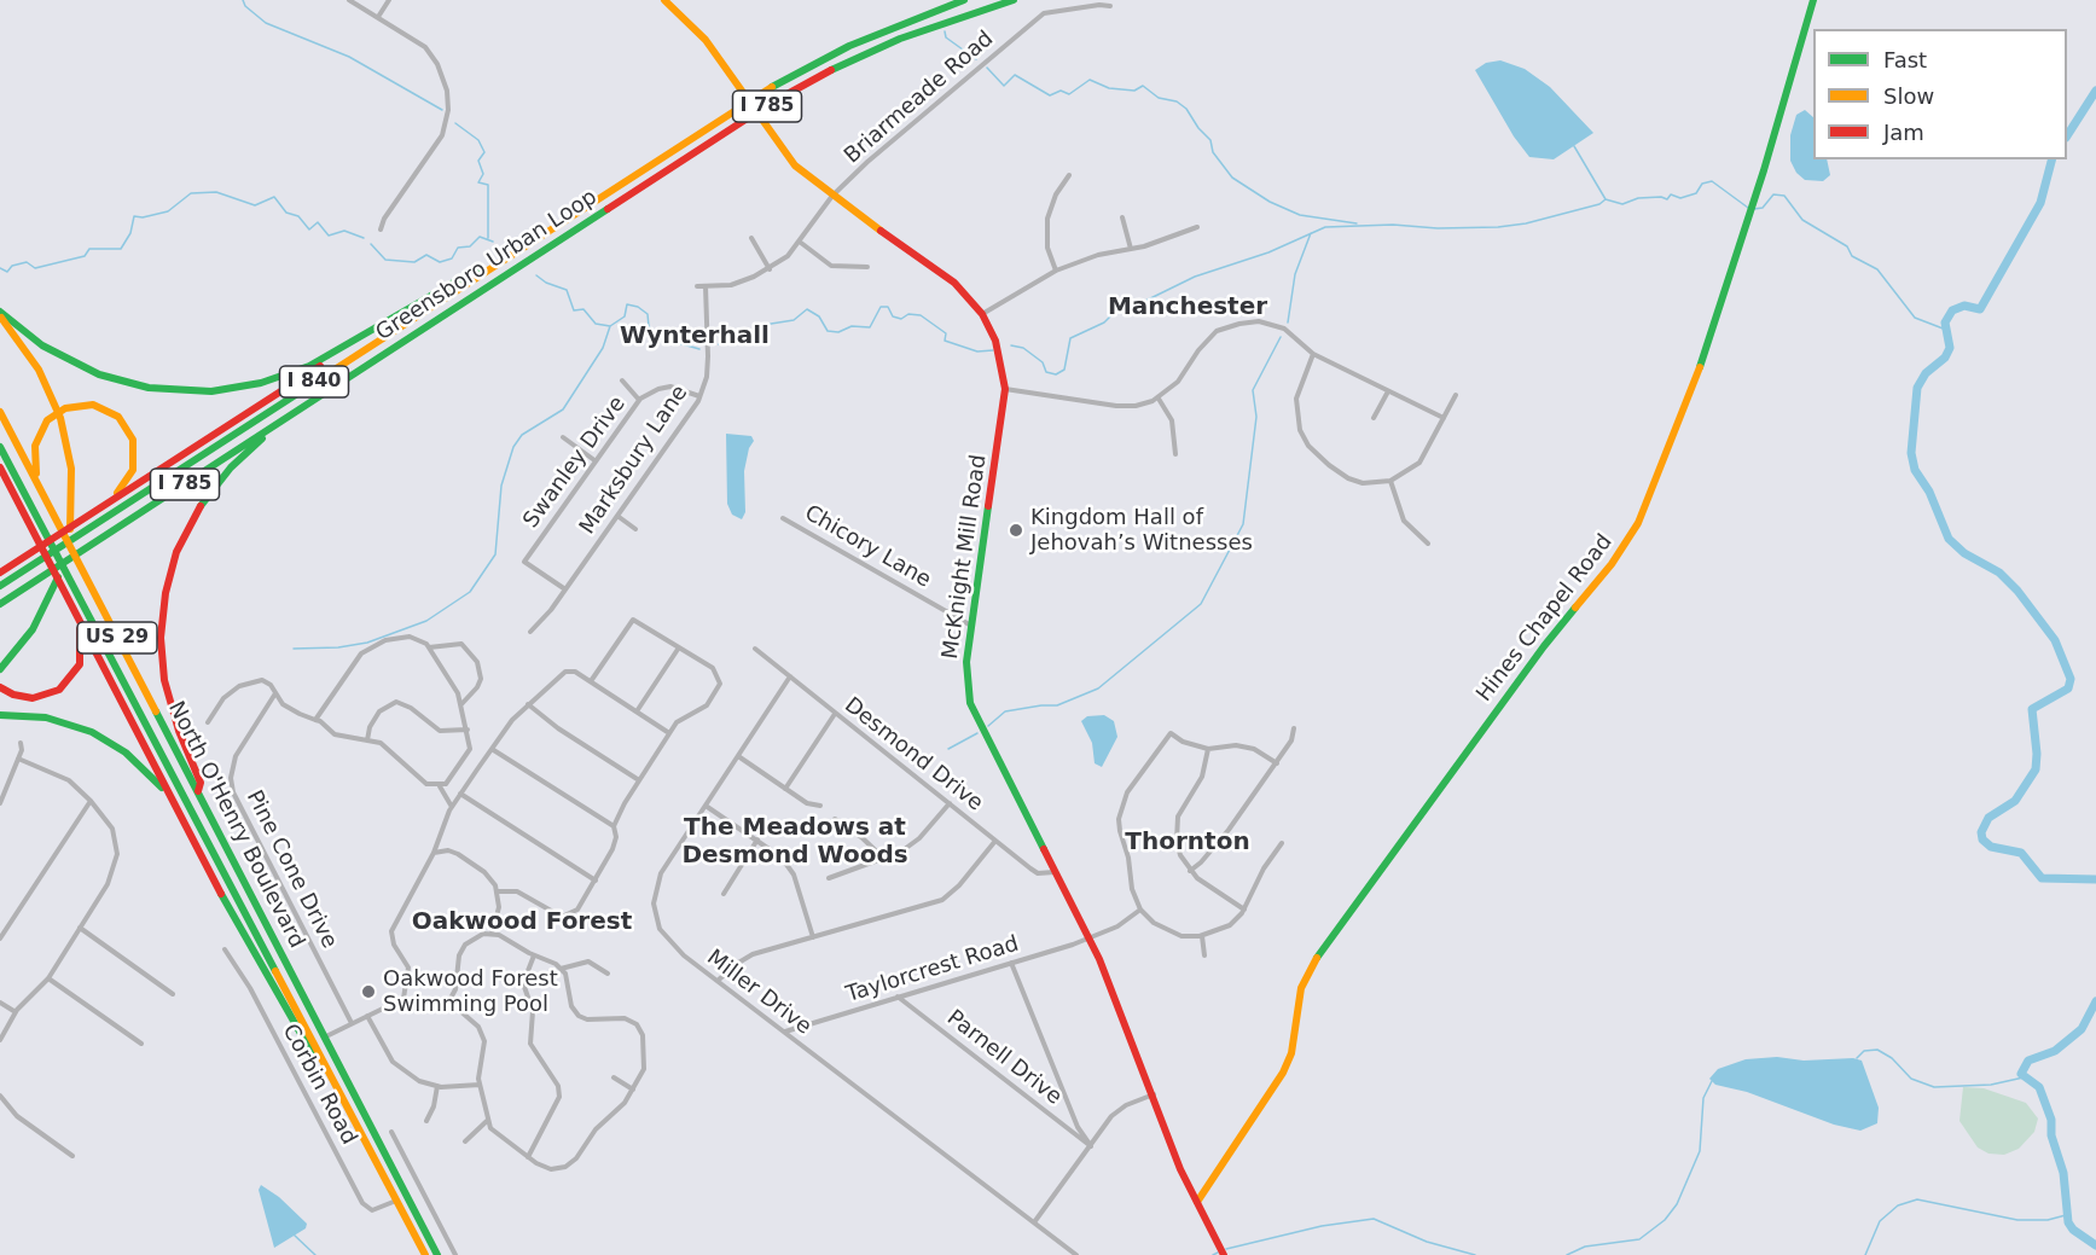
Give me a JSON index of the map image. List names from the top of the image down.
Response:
{
  "streets": {
    "main road": [
      "I 785",
      "Greensboro Urban Loop",
      "I 840",
      "McKnight Mill Road",
      "Hines Chapel Road",
      "US 29",
      "North O'Henry Boulevard"
    ],
    "street": [
      "Briarmeade Road",
      "Marksbury Lane",
      "Swanley Drive",
      "Chicory Lane",
      "Desmond Drive",
      "Pine Cone Drive",
      "Taylorcrest Road",
      "Miller Drive",
      "Parnell Drive",
      "Corbin Road"
    ]
  },
  "crossings": [
    ["Briarmeade Road", "Marksbury Lane"],
    ["Briarmeade Road", "McKnight Mill Road"],
    ["Marksbury Lane", "Swanley Drive"],
    ["Chicory Lane", "McKnight Mill Road"],
    ["McKnight Mill Road", "Hines Chapel Road"],
    ["McKnight Mill Road", "Desmond Drive"],
    ["McKnight Mill Road", "Taylorcrest Road"],
    ["Desmond Drive", "Miller Drive"],
    ["North O'Henry Boulevard", "Corbin Road"],
    ["Taylorcrest Road", "Miller Drive"],
    ["Taylorcrest Road", "Parnell Drive"]
  ],
  "districts": [
    "Manchester",
    "Wynterhall",
    "The Meadows at Desmond Woods",
    "Thornton",
    "Oakwood Forest"
  ],
  "places": ["Kingdom Hall of Jehovah’s Witnesses", "Oakwood Forest Swimming Pool"],
  "legend": ["Fast", "Slow", "Jam"]
}
